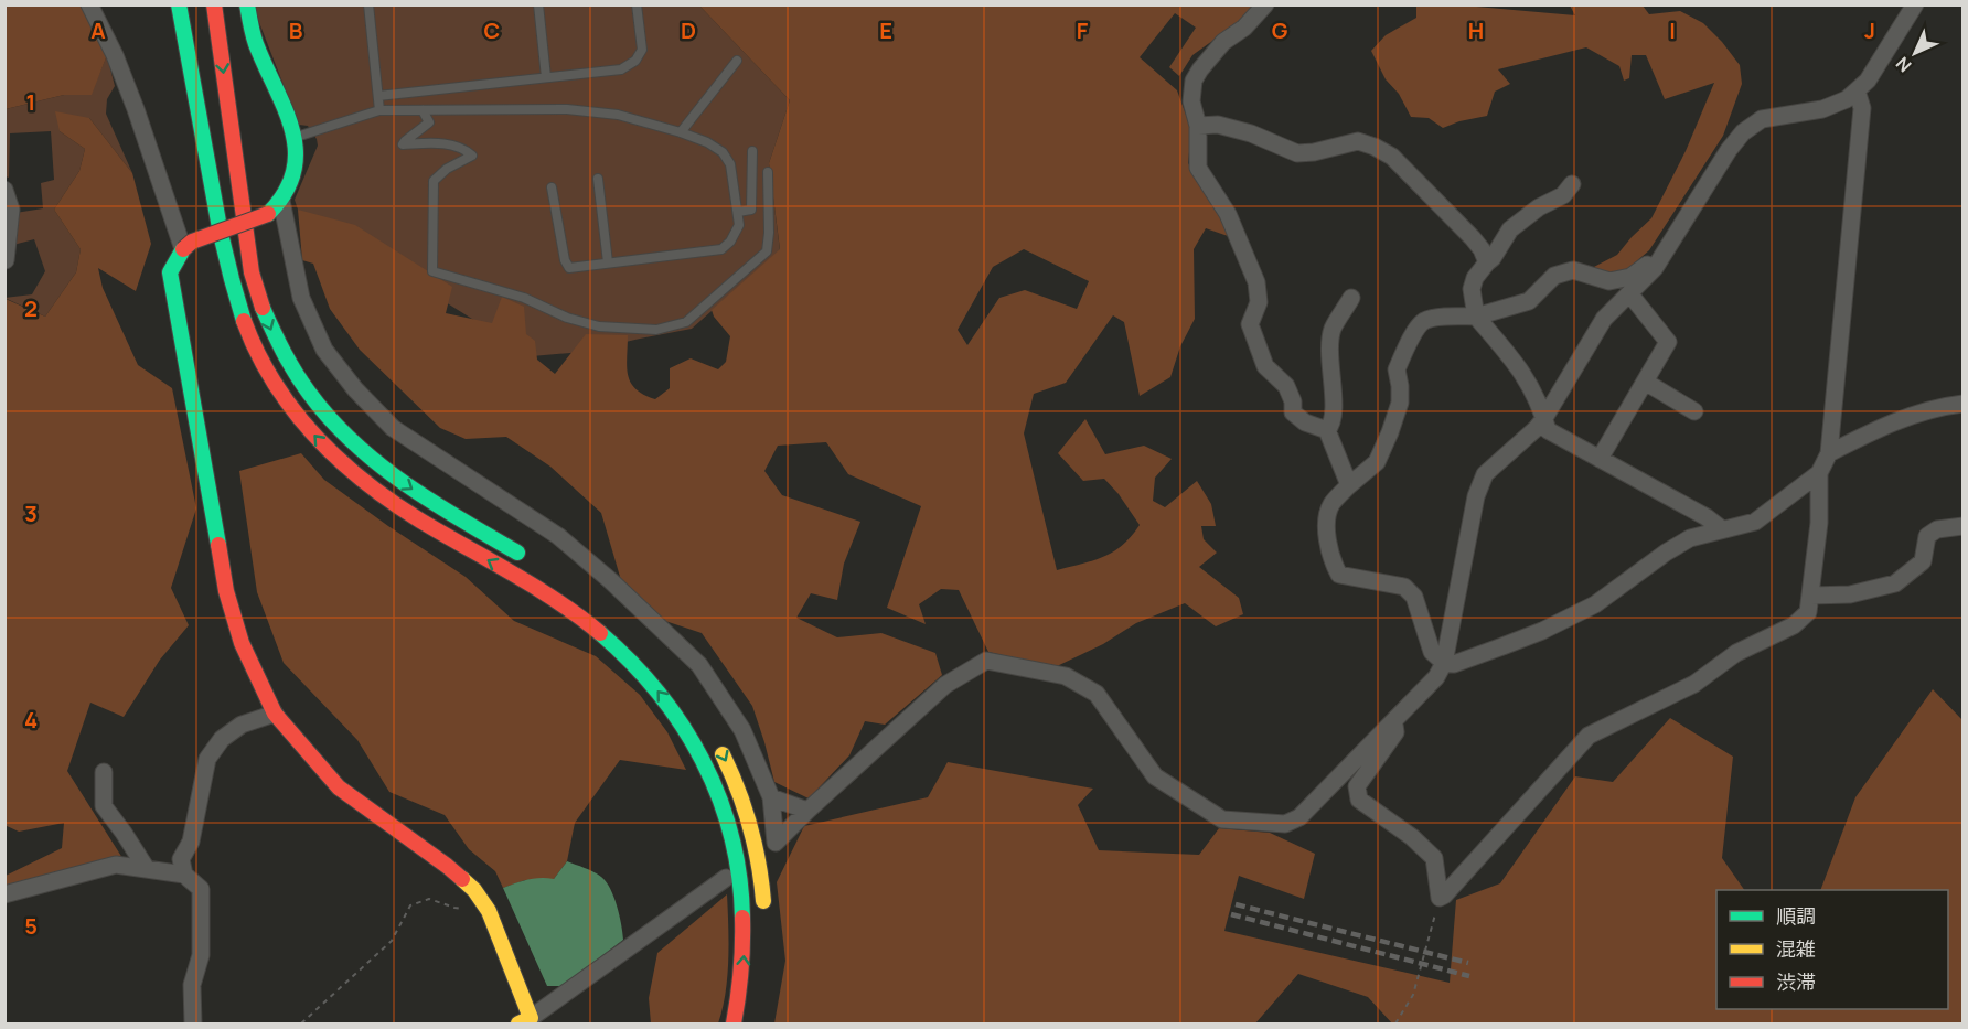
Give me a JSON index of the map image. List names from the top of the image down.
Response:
{
  "legend": ["順調", "混雑", "渋滞"],
  "north": "bottom left",
  "grid": {
    "columns": [
      "A",
      "B",
      "C",
      "D",
      "E",
      "F",
      "G",
      "H",
      "I",
      "J"
    ],
    "rows": [
      "1",
      "2",
      "3",
      "4",
      "5"
    ]
  }
}
